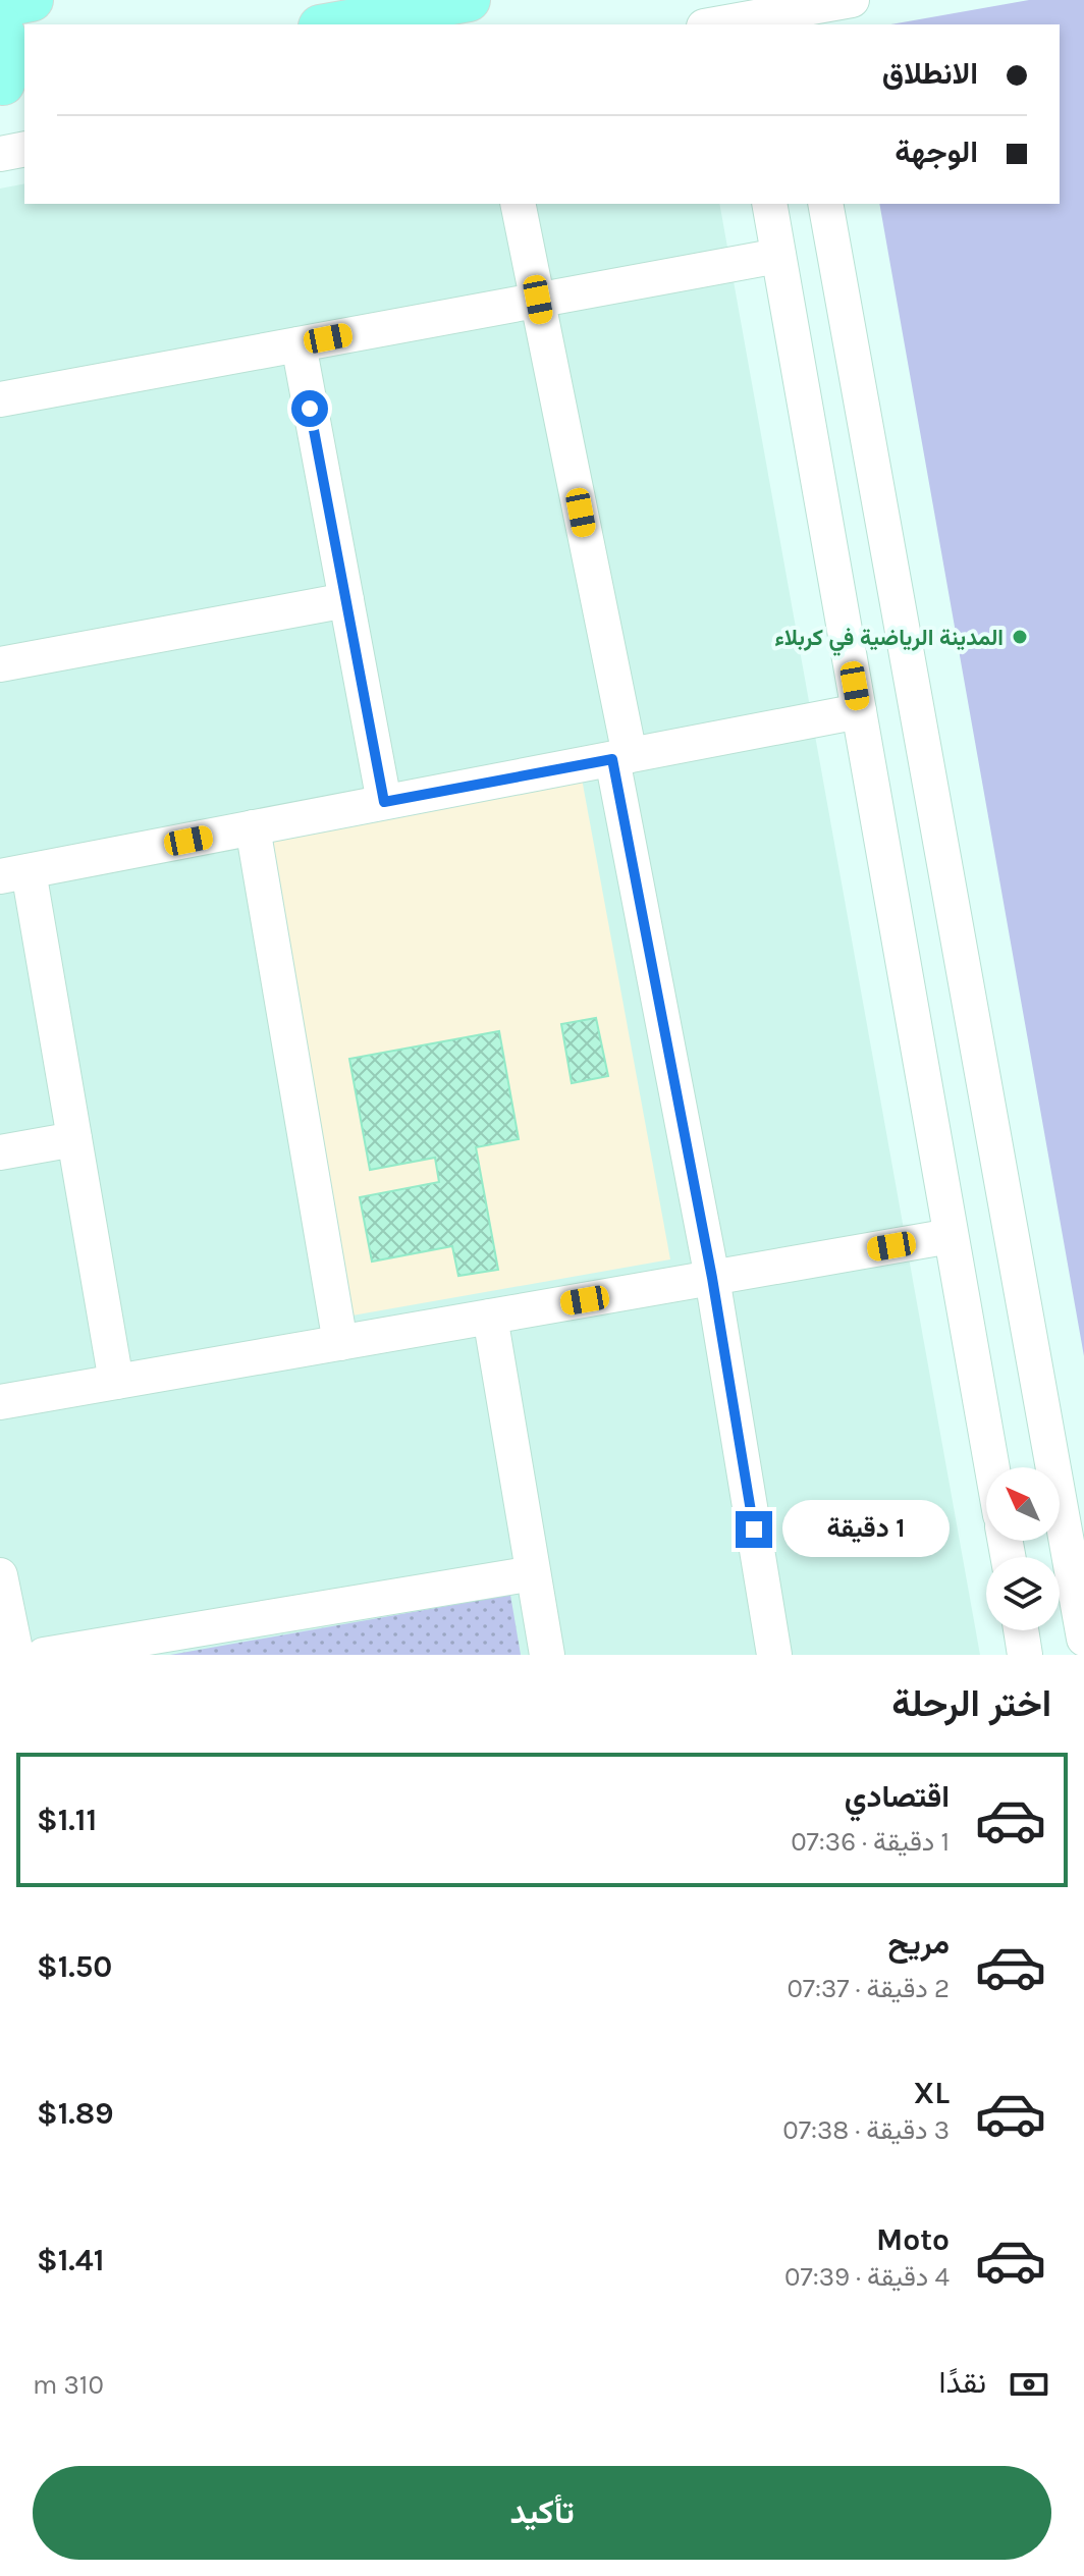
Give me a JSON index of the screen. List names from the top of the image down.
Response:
{
  "places": ["المدينة الرياضية في كربلاء"],
  "north": "top left",
  "page": {
    "banner": ["الانطلاق", "الوجهة"],
    "bubble": "1 دقيقة",
    "heading": "اختر الرحلة",
    "list": [
      {
        "name": "اقتصادي",
        "note": "1 دقيقة · 07:36",
        "value": "$1.11"
      },
      {
        "name": "مريح",
        "note": "2 دقيقة · 07:37",
        "value": "$1.50"
      },
      {
        "name": "XL",
        "note": "3 دقيقة · 07:38",
        "value": "$1.89"
      },
      {
        "name": "Moto",
        "note": "4 دقيقة · 07:39",
        "value": "$1.41"
      }
    ],
    "pay": ["نقدًا", "310 m"],
    "buttons": "تأكيد"
  }
}
